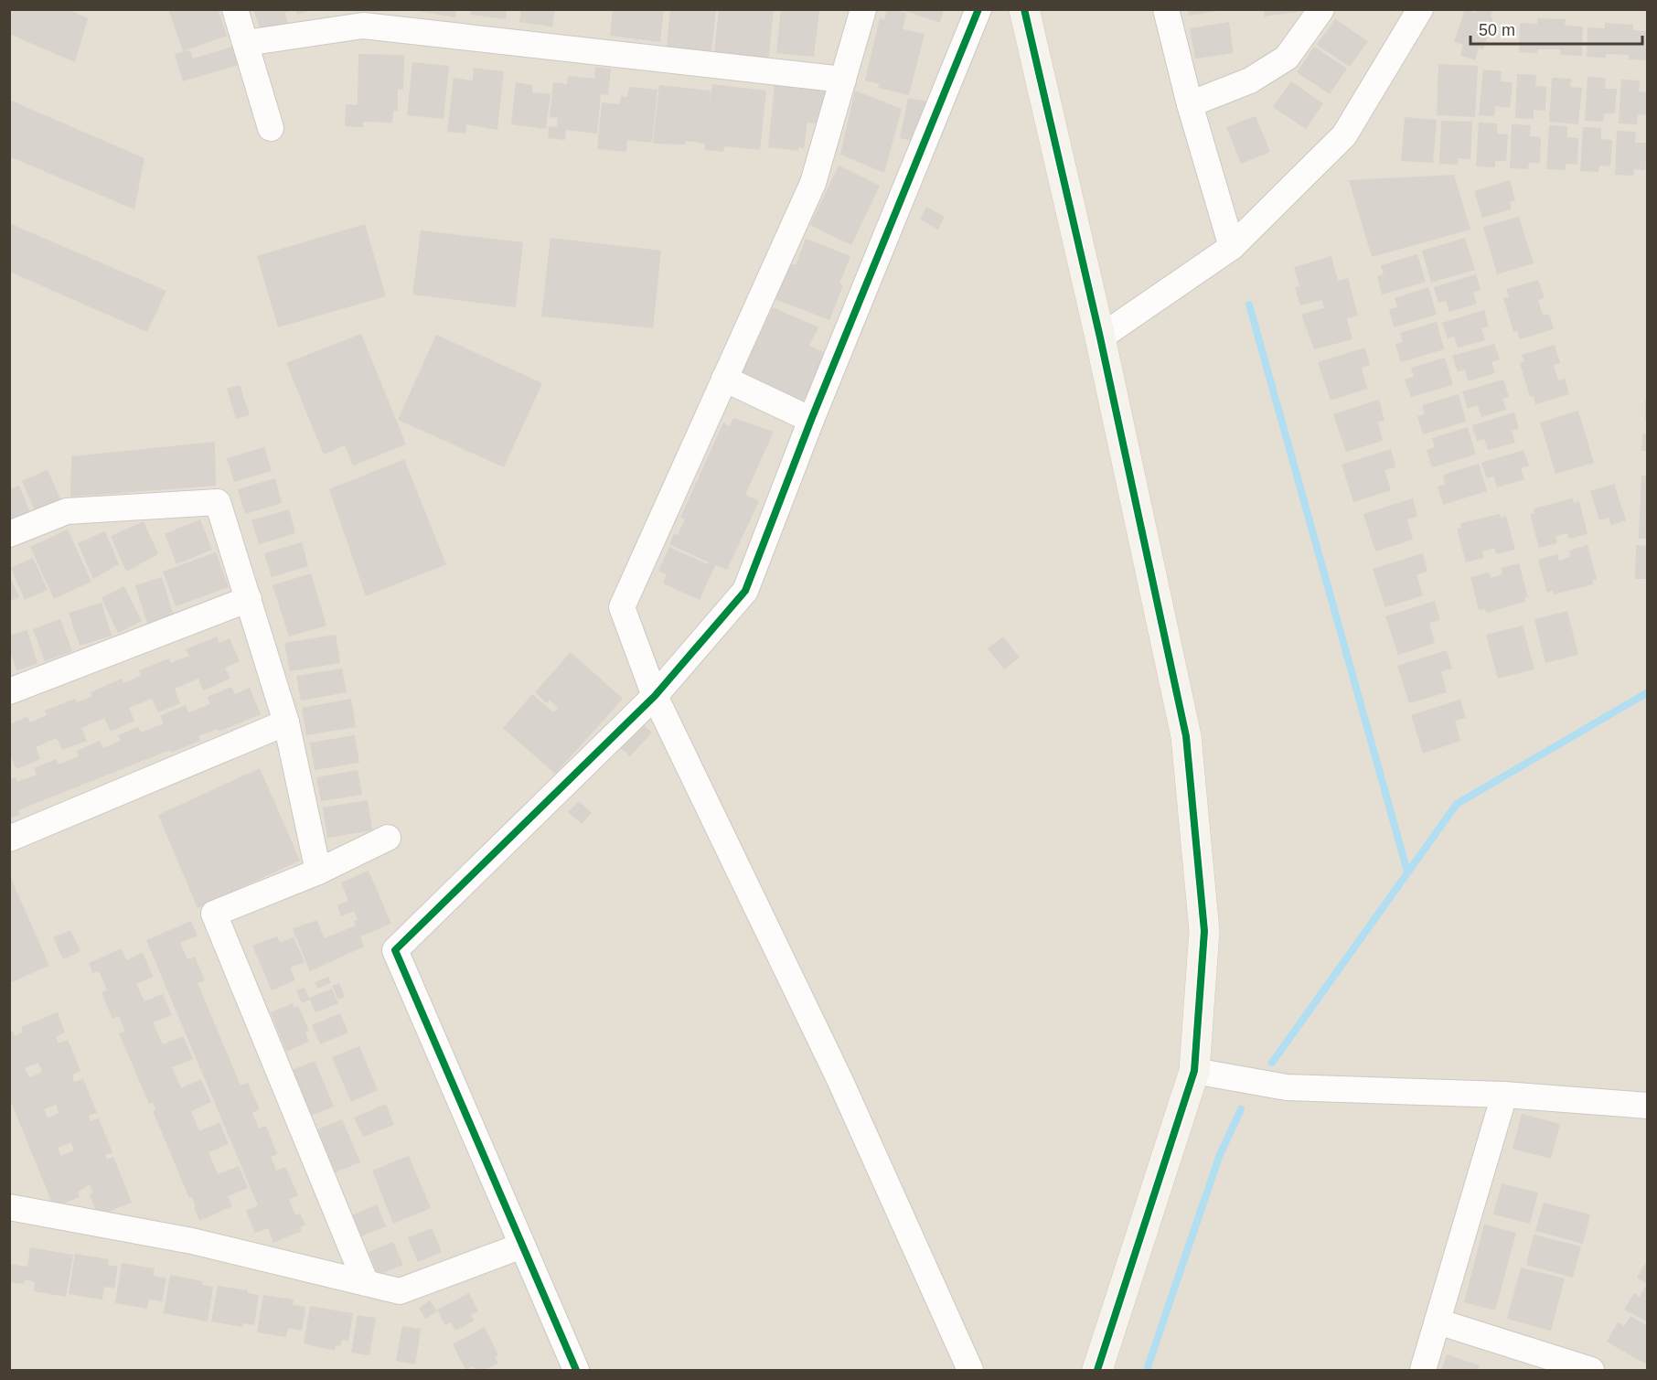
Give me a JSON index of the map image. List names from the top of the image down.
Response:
{
  "scale_bar": "50 m"
}
